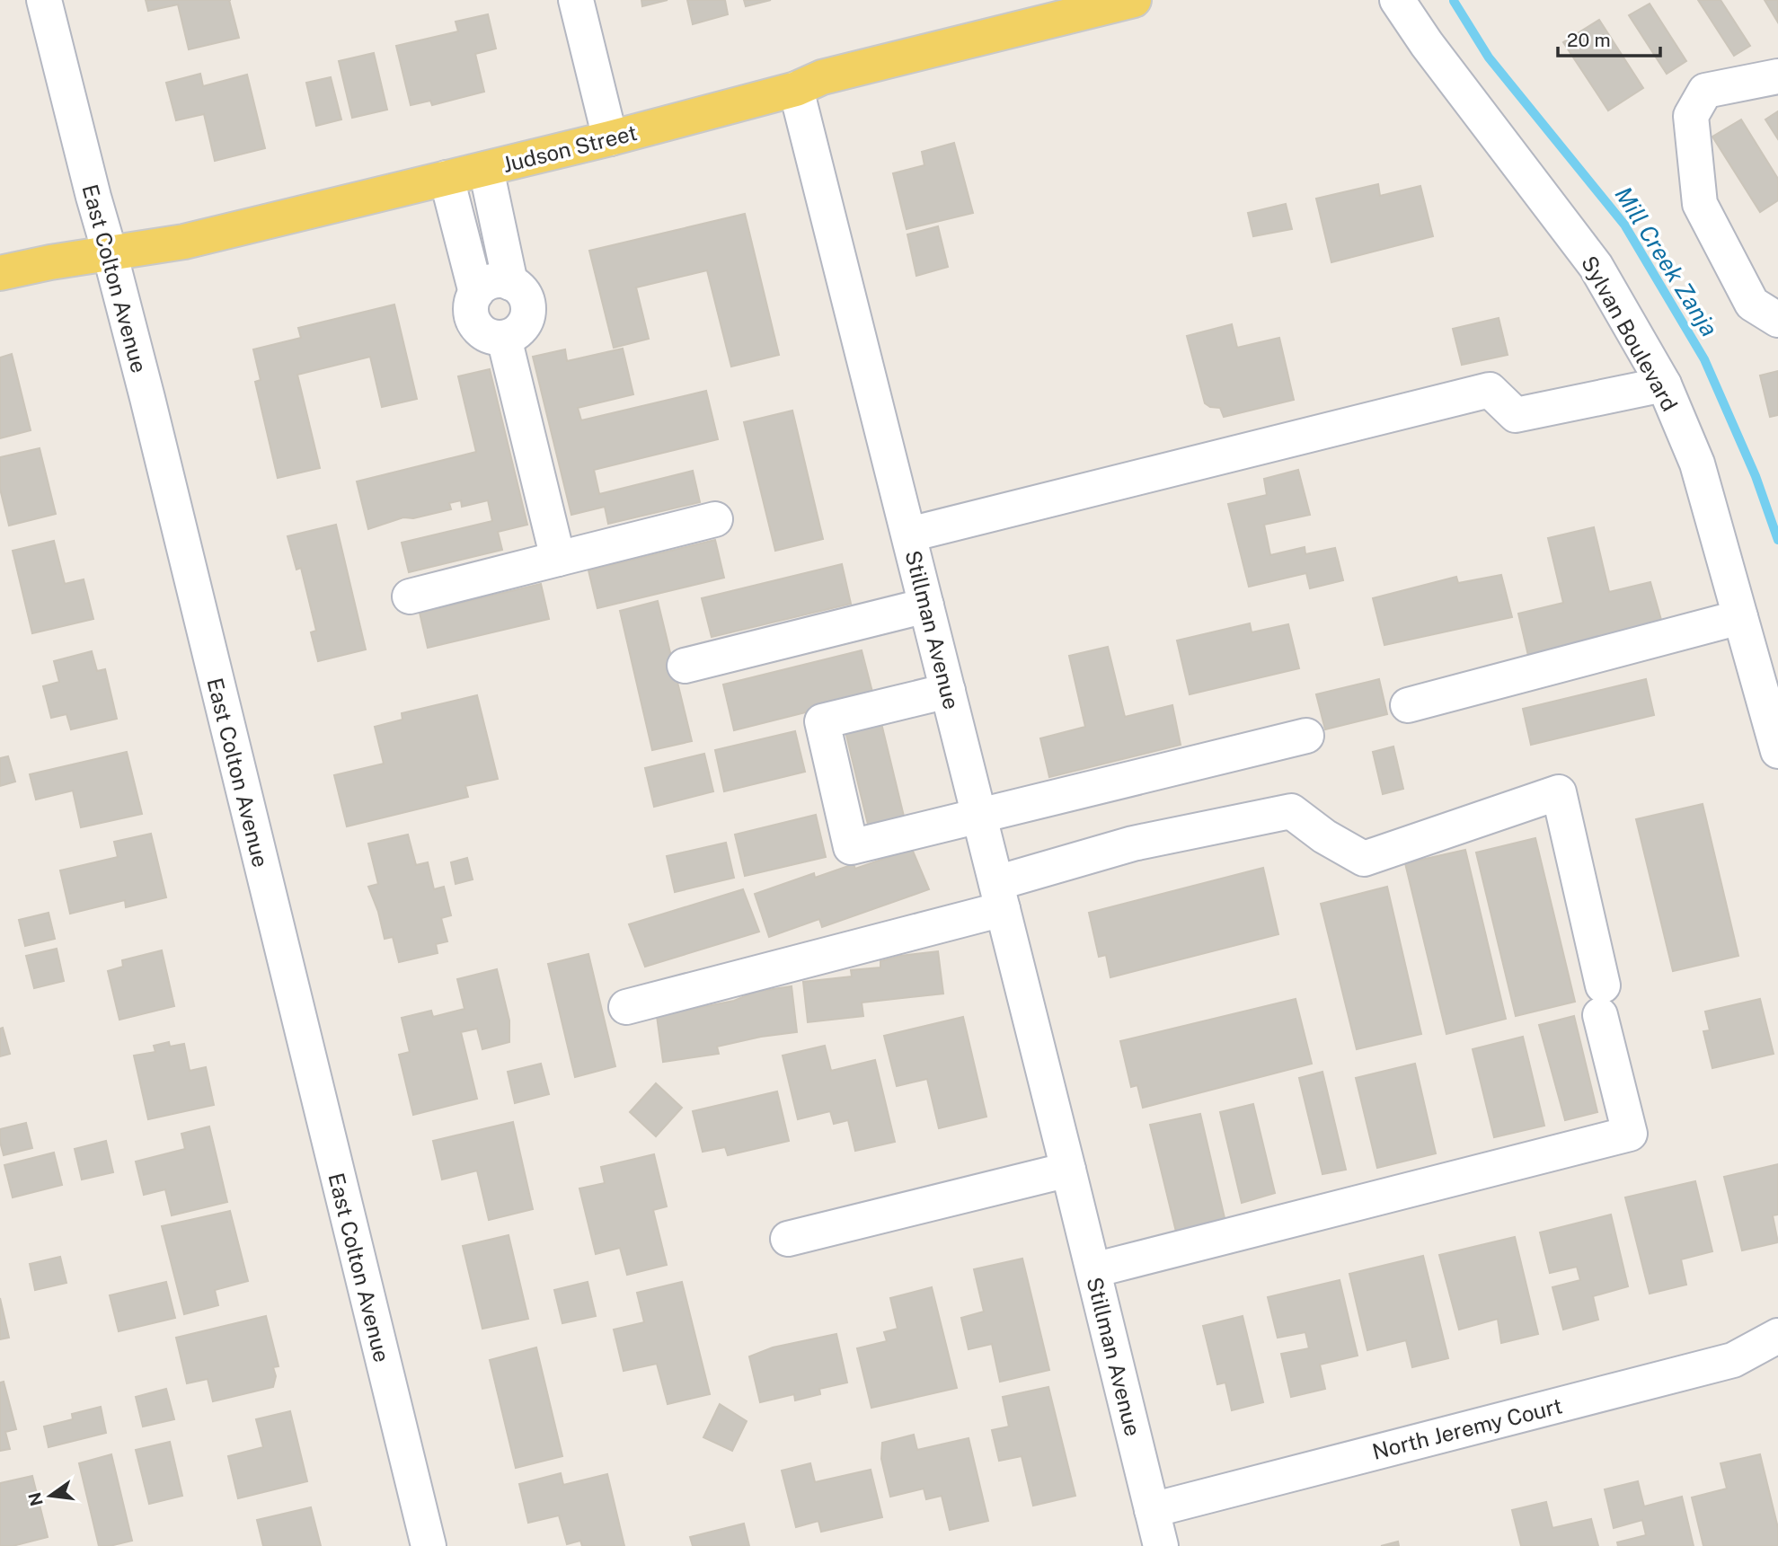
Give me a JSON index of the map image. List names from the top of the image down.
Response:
{
  "streets": {
    "main road": ["Judson Street"],
    "street": [
      "East Colton Avenue",
      "Sylvan Boulevard",
      "Stillman Avenue",
      "North Jeremy Court"
    ]
  },
  "crossings": [
    ["Judson Street", "East Colton Avenue"],
    ["Judson Street", "Stillman Avenue"],
    ["Stillman Avenue", "North Jeremy Court"]
  ],
  "water": ["Mill Creek Zanja"],
  "scale_bar": "20 m",
  "north": "left"
}
